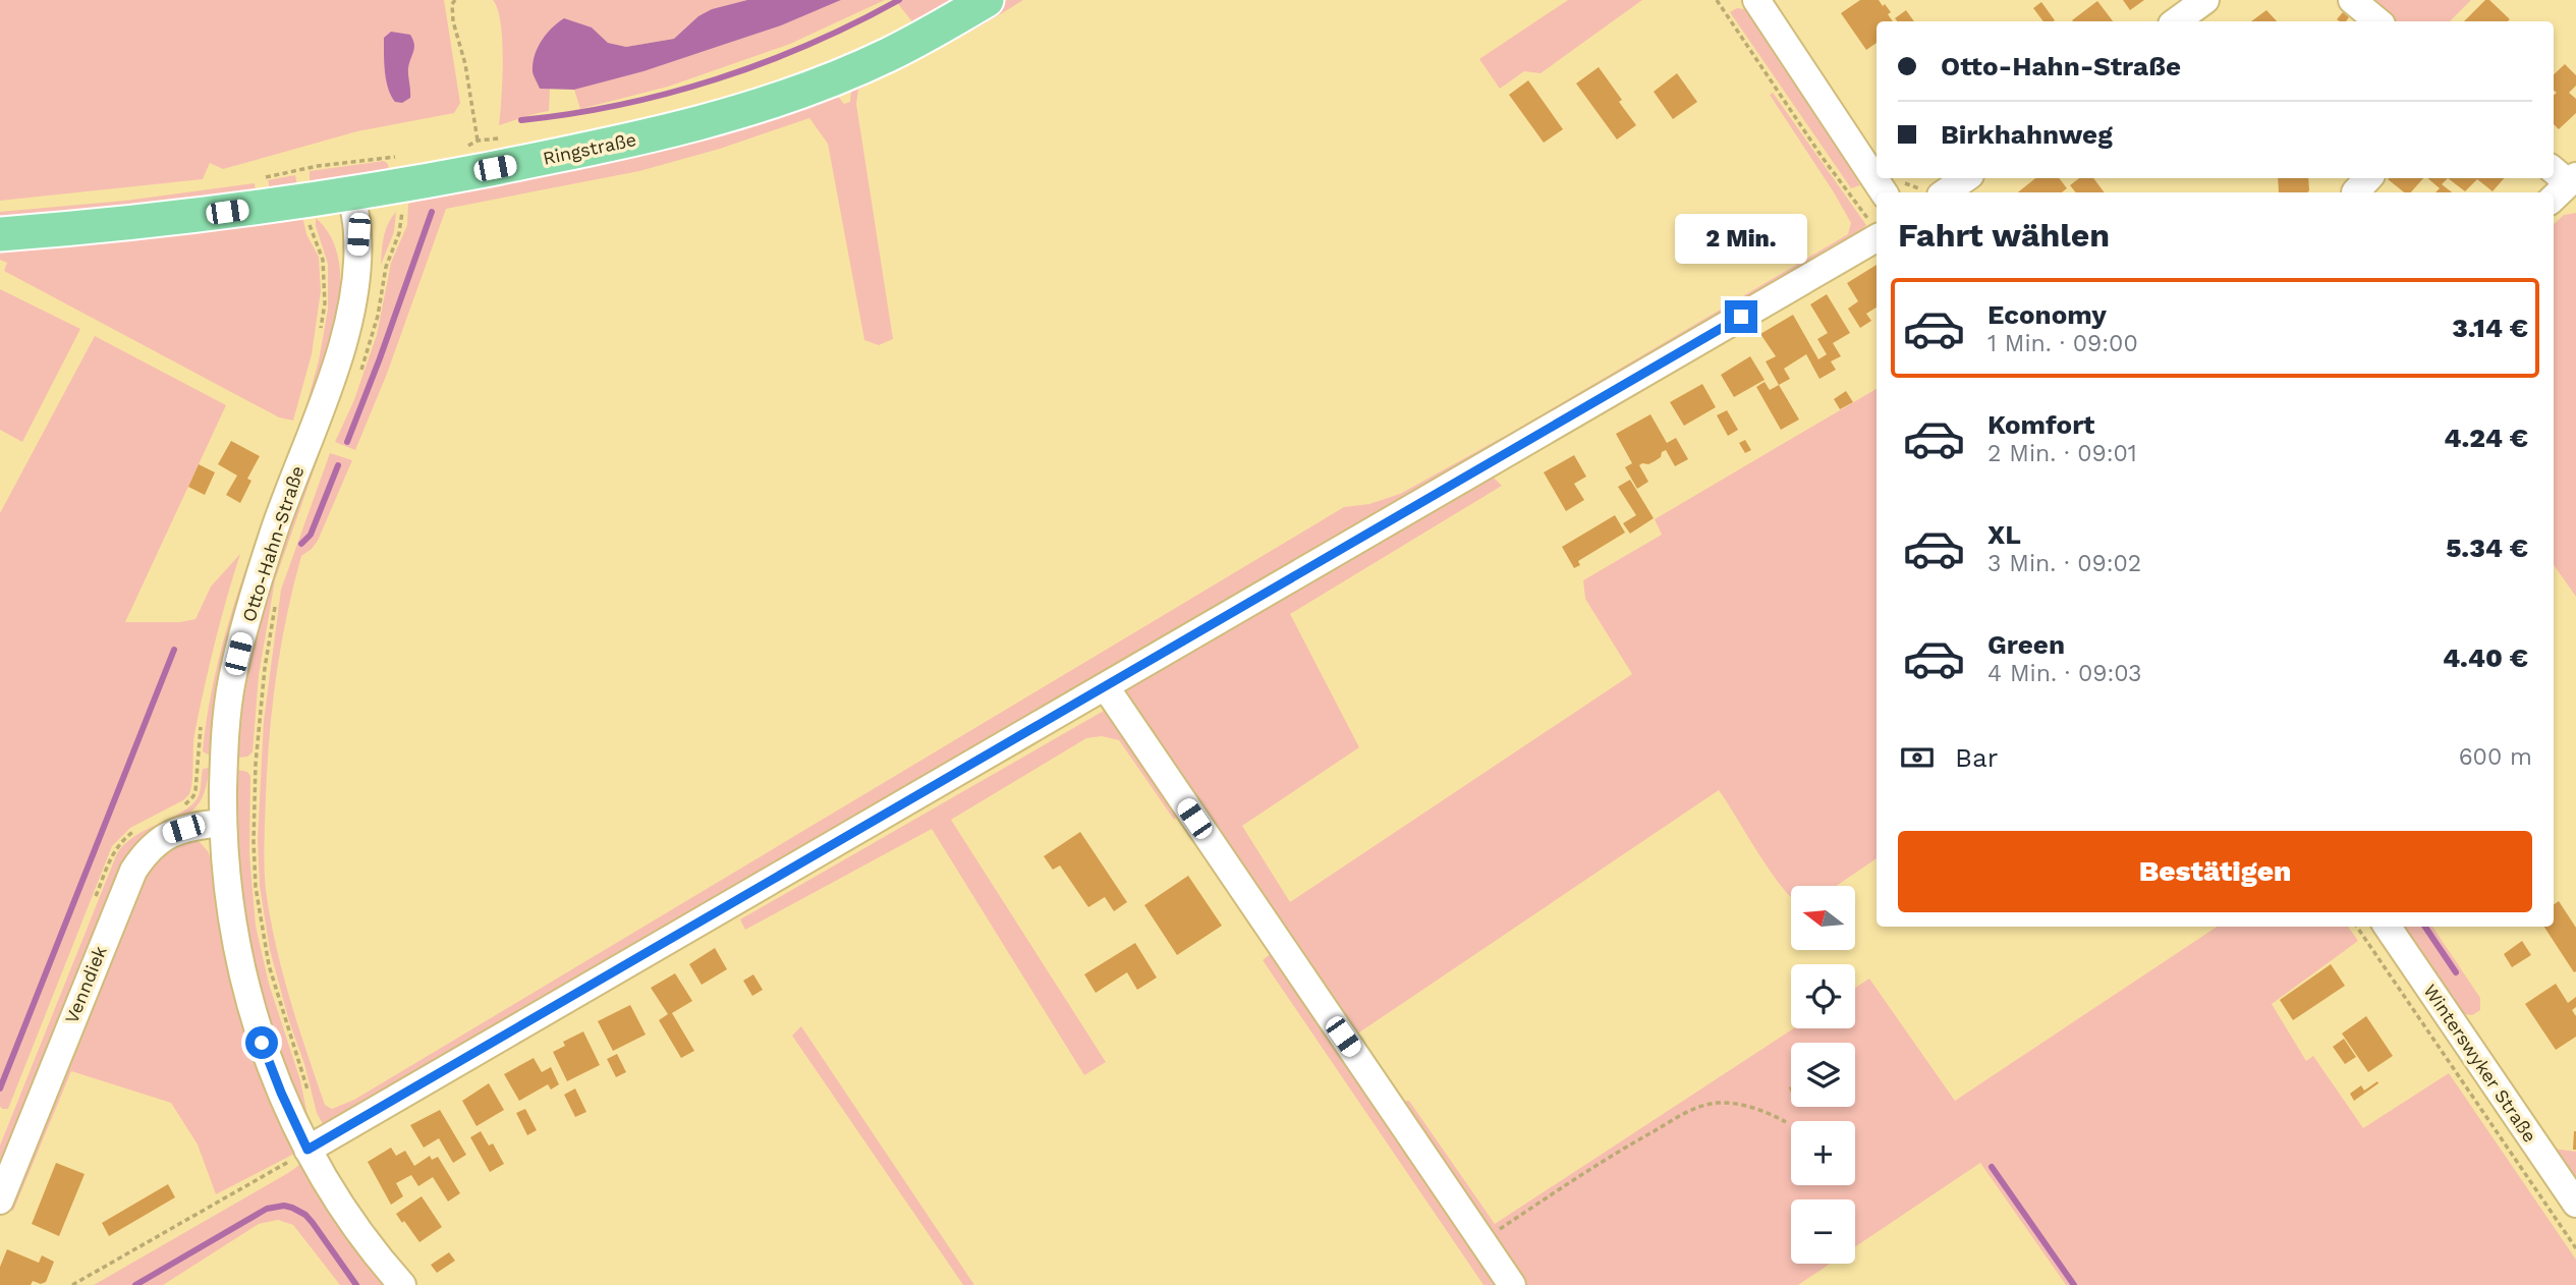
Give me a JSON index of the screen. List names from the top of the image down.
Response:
{
  "streets": {
    "main road": ["Ringstraße"],
    "street": ["Otto-Hahn-Straße", "Venndiek", "Winterswyker Straße"]
  },
  "crossings": [
    ["Ringstraße", "Otto-Hahn-Straße"],
    ["Otto-Hahn-Straße", "Venndiek"]
  ],
  "north": "left",
  "page": {
    "banner": ["Otto-Hahn-Straße", "Birkhahnweg"],
    "heading": "Fahrt wählen",
    "bubble": "2 Min.",
    "list": [
      {
        "name": "Economy",
        "note": "1 Min. · 09:00",
        "value": "3.14 €"
      },
      {
        "name": "Komfort",
        "note": "2 Min. · 09:01",
        "value": "4.24 €"
      },
      {
        "name": "XL",
        "note": "3 Min. · 09:02",
        "value": "5.34 €"
      },
      {
        "name": "Green",
        "note": "4 Min. · 09:03",
        "value": "4.40 €"
      }
    ],
    "pay": ["Bar", "600 m"],
    "buttons": "Bestätigen",
    "map_buttons": ["+", "−"]
  }
}
